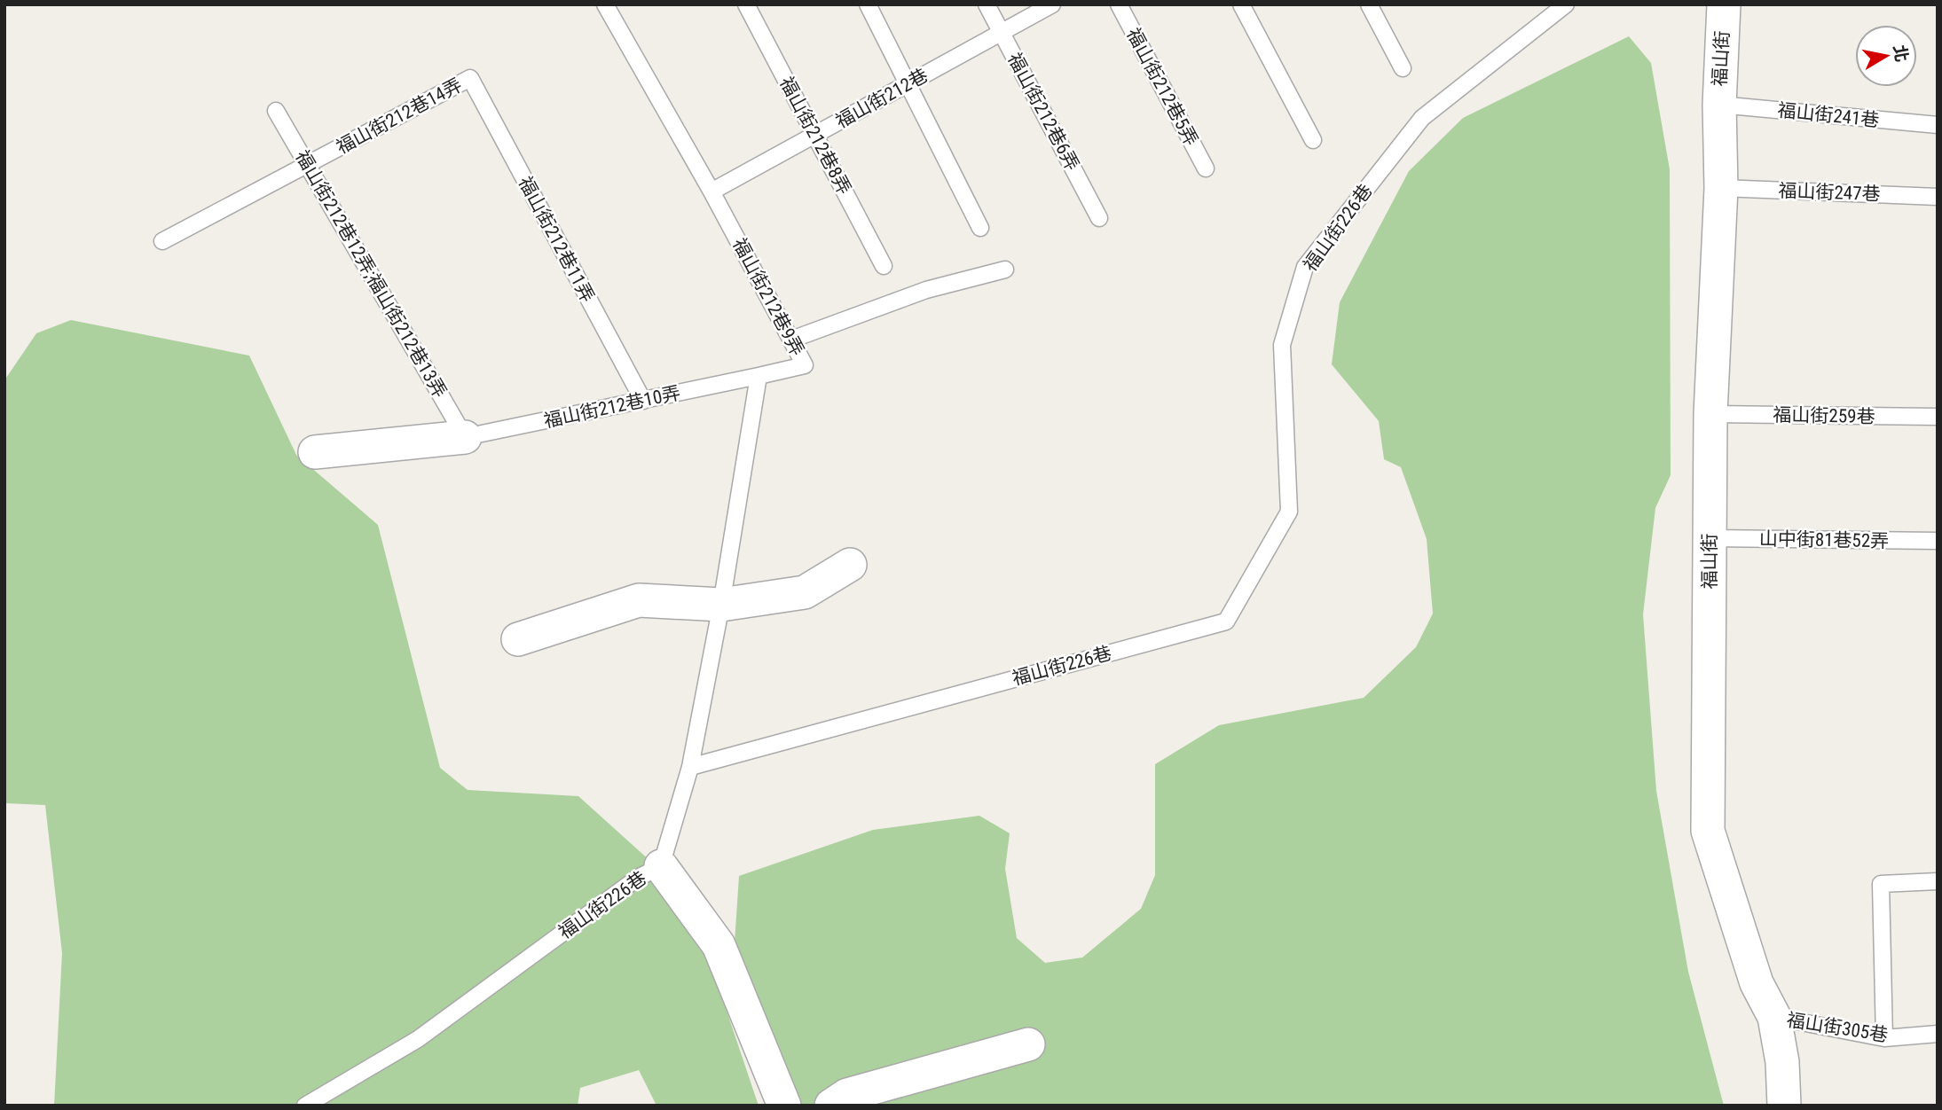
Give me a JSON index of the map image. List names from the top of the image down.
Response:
{
  "streets": {
    "street": ["福山街"],
    "lane": [
      "福山街212巷5弄",
      "福山街212巷",
      "福山街212巷6弄",
      "福山街241巷",
      "福山街212巷14弄",
      "福山街212巷8弄",
      "福山街247巷",
      "福山街226巷",
      "福山街212巷11弄",
      "福山街212巷12弄;福山街212巷13弄",
      "福山街212巷9弄",
      "福山街212巷10弄",
      "福山街259巷",
      "山中街81巷52弄",
      "福山街305巷"
    ]
  },
  "crossings": [
    ["福山街", "福山街241巷"],
    ["福山街", "福山街247巷"],
    ["福山街", "福山街259巷"],
    ["福山街", "山中街81巷52弄"],
    ["福山街", "福山街305巷"],
    ["福山街212巷", "福山街212巷6弄"],
    ["福山街212巷", "福山街212巷8弄"],
    ["福山街212巷", "福山街212巷9弄"],
    ["福山街212巷14弄", "福山街212巷11弄"],
    ["福山街212巷14弄", "福山街212巷12弄;福山街212巷13弄"],
    ["福山街212巷11弄", "福山街212巷10弄"],
    ["福山街212巷12弄;福山街212巷13弄", "福山街212巷10弄"],
    ["福山街212巷9弄", "福山街212巷10弄"]
  ],
  "north": "right"
}
